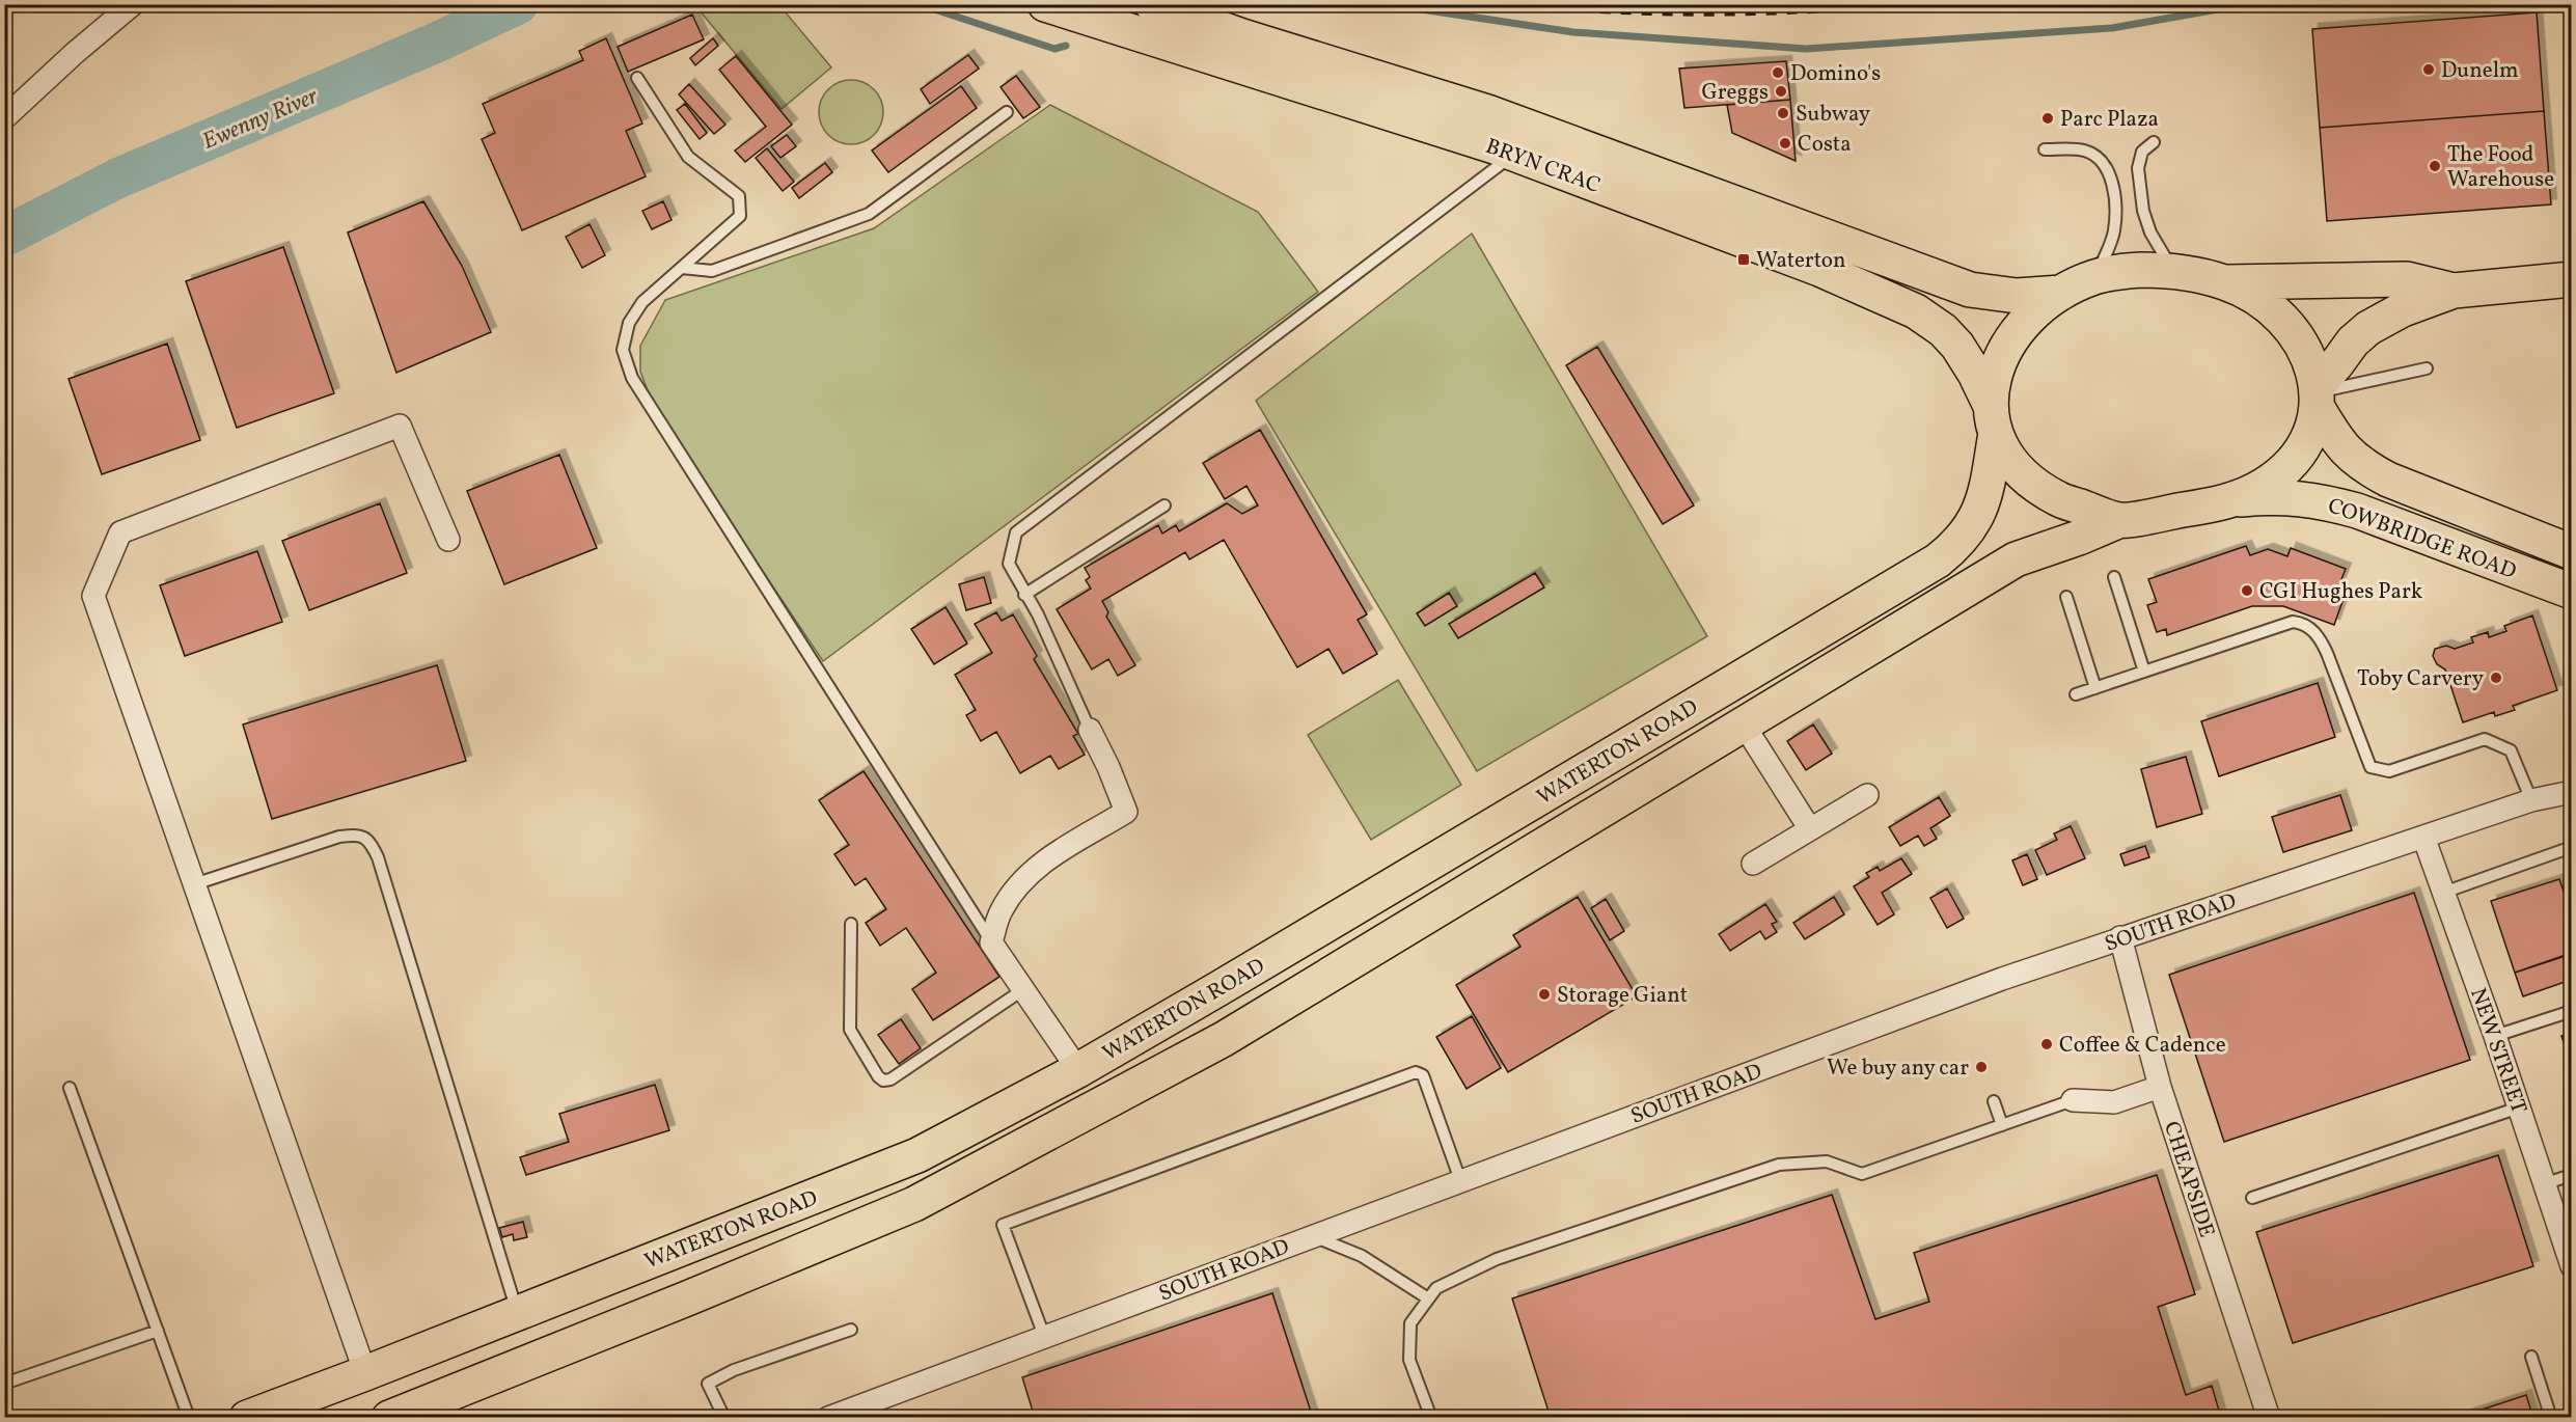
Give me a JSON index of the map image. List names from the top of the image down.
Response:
{
  "streets": {
    "main road": ["BRYN CRAC", "COWBRIDGE ROAD", "WATERTON ROAD"],
    "street": ["SOUTH ROAD", "NEW STREET", "CHEAPSIDE"]
  },
  "crossings": [
    ["BRYN CRAC", "WATERTON ROAD"],
    ["COWBRIDGE ROAD", "WATERTON ROAD"],
    ["SOUTH ROAD", "NEW STREET"],
    ["SOUTH ROAD", "CHEAPSIDE"]
  ],
  "water": ["Ewenny River"],
  "places": {
    "other": [
      "Dunelm",
      "Domino's",
      "Greggs",
      "Subway",
      "Parc Plaza",
      "Costa",
      "The Food Warehouse",
      "CGI Hughes Park",
      "Toby Carvery",
      "Storage Giant",
      "Coffee & Cadence",
      "We buy any car"
    ],
    "transit": ["Waterton"]
  }
}
